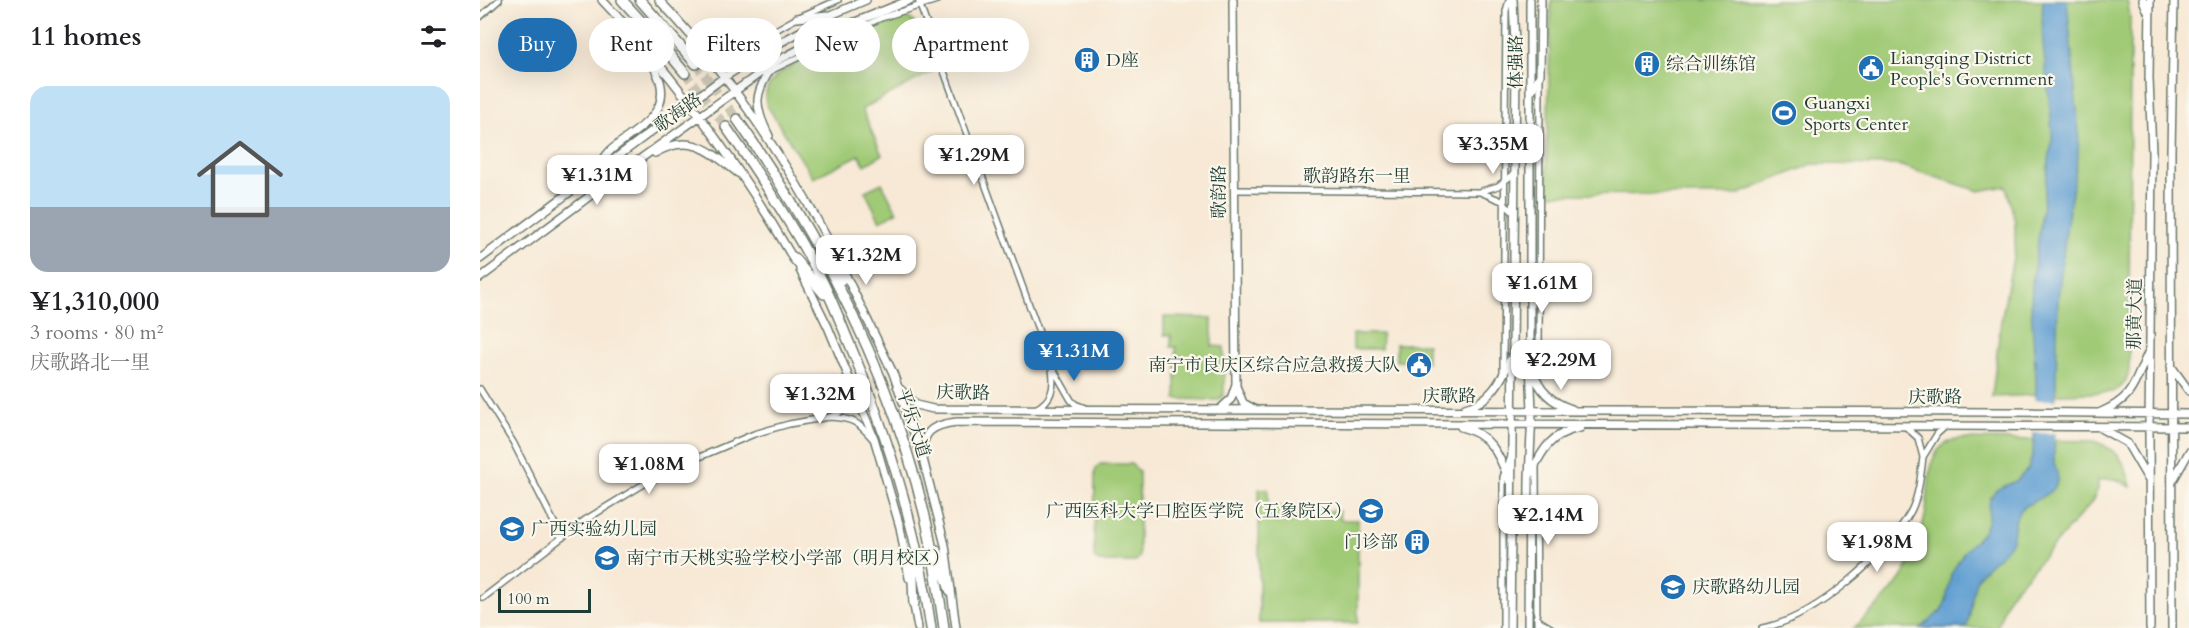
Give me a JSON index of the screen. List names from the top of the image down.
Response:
{
  "streets": {
    "highway": ["平乐大道"],
    "main road": [
      "体强路",
      "歌海路",
      "歌韵路",
      "那黄大道",
      "庆歌路"
    ],
    "street": ["歌韵路东一里"]
  },
  "crossings": [
    ["体强路", "歌韵路东一里"],
    ["体强路", "庆歌路"],
    ["歌韵路东一里", "歌韵路"]
  ],
  "places": {
    "building": ["D座", "综合训练馆", "门诊部"],
    "public building": ["Liangqing District People's Government", "南宁市良庆区综合应急救援大队"],
    "sports": ["Guangxi Sports Center"],
    "school or university": [
      "广西医科大学口腔医学院（五象院区）",
      "广西实验幼儿园",
      "南宁市天桃实验学校小学部（明月校区）",
      "庆歌路幼儿园"
    ]
  },
  "scale_bar": "100 m",
  "page": {
    "heading": "11 homes",
    "chip": [
      "Buy",
      "Rent",
      "Filters",
      "New",
      "Apartment"
    ],
    "list": [
      {
        "name": "¥1,310,000",
        "note": "3 rooms · 80 m² · 庆歌路北一里"
      }
    ],
    "price": [
      "¥3.35M",
      "¥1.29M",
      "¥1.31M",
      "¥1.32M",
      "¥1.61M",
      "¥1.31M",
      "¥2.29M",
      "¥1.32M",
      "¥1.08M",
      "¥2.14M",
      "¥1.98M"
    ],
    "scale": "100 m"
  }
}
